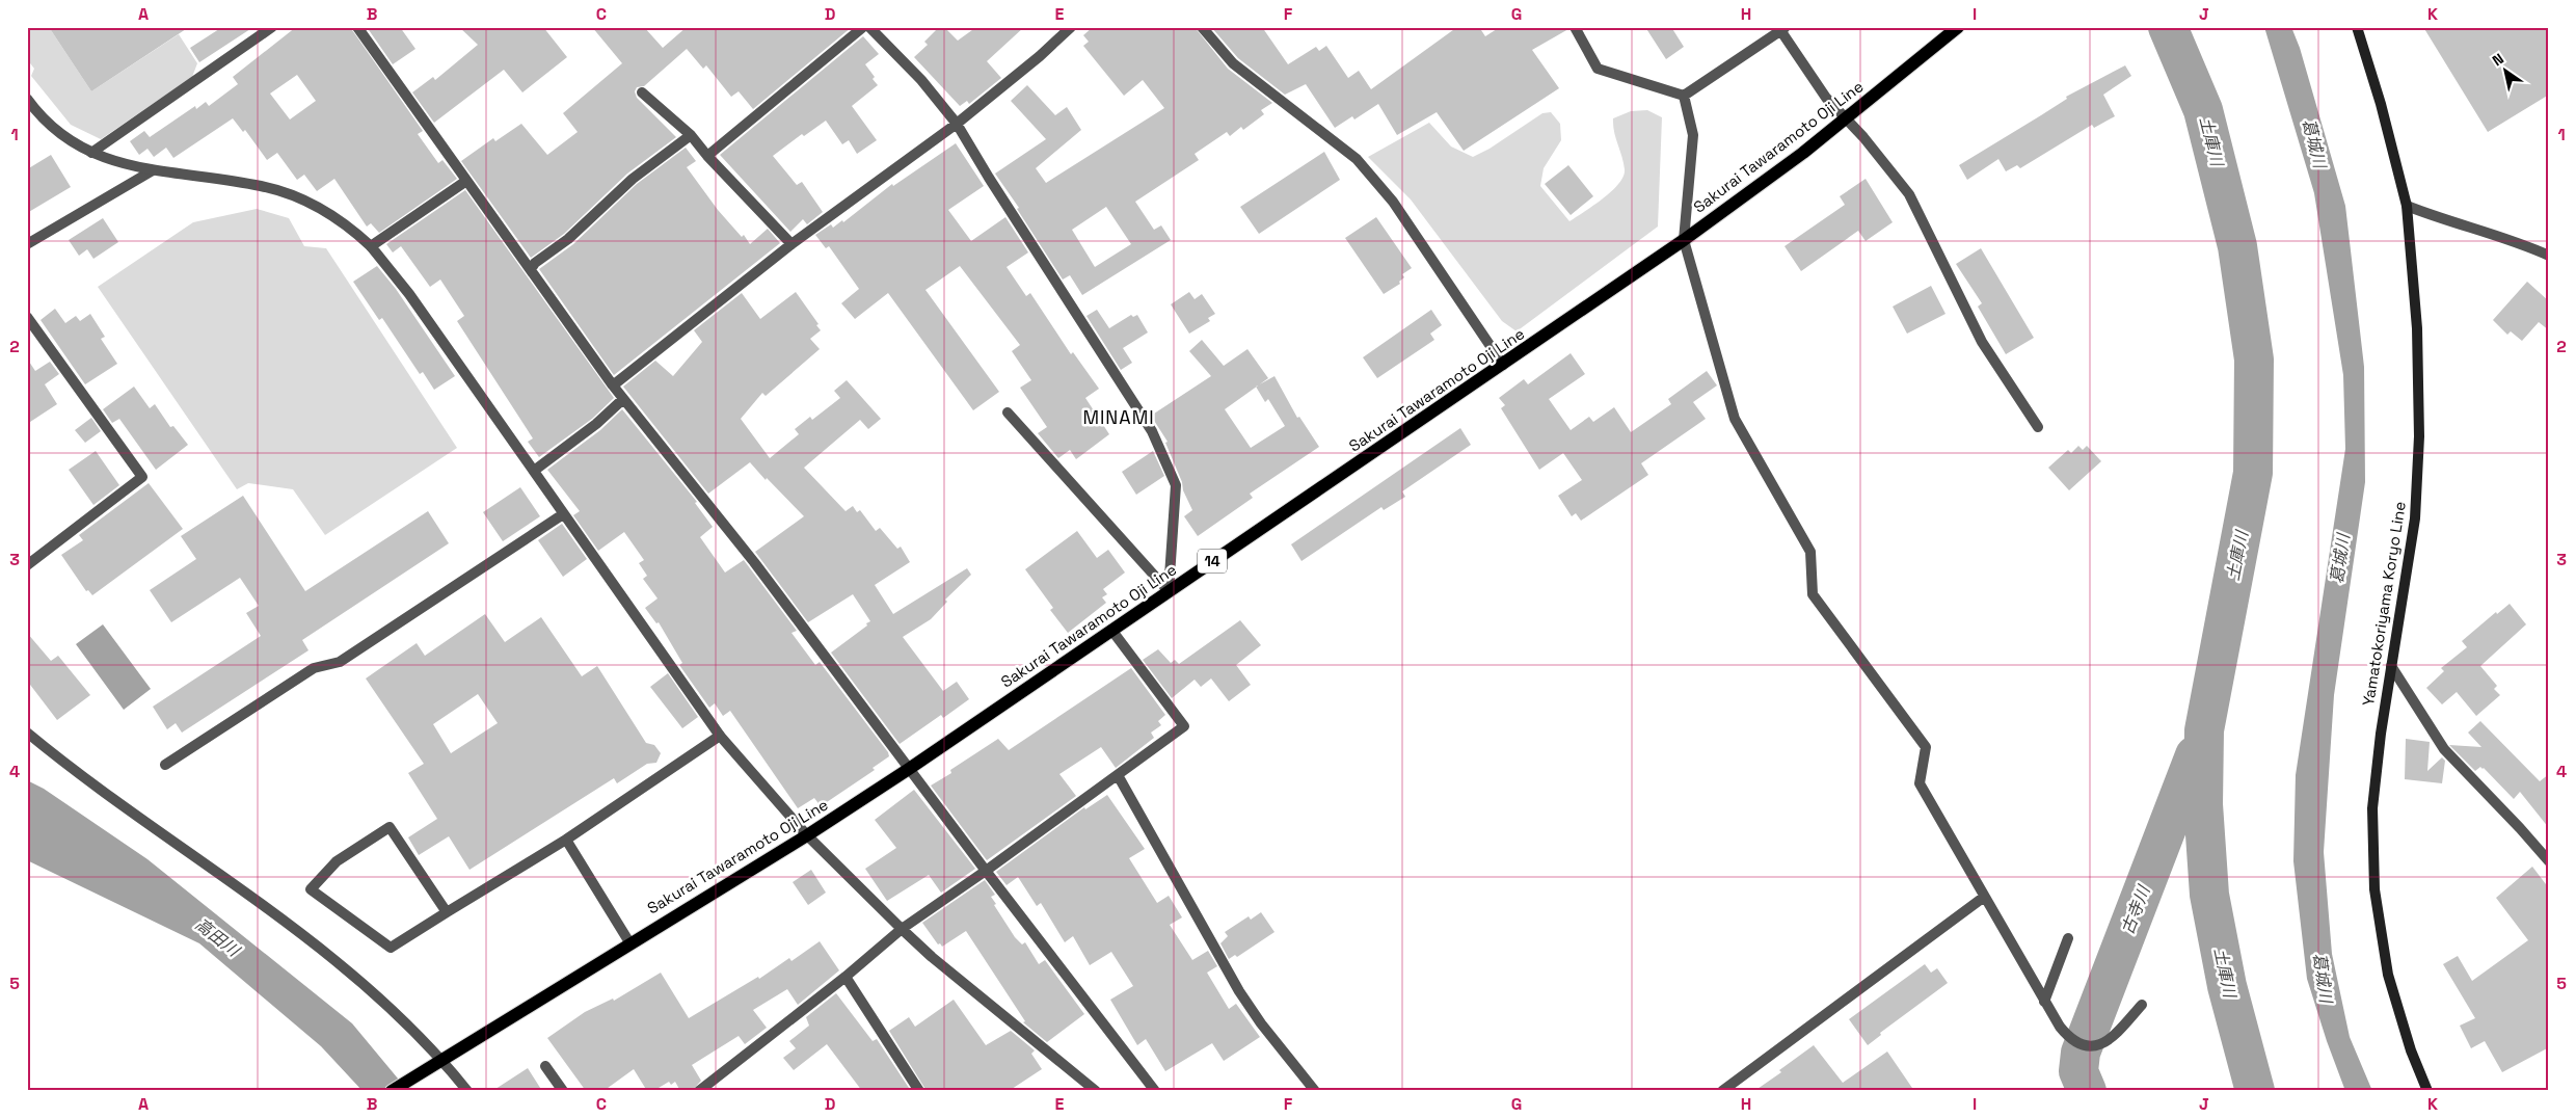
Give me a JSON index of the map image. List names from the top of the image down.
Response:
{
  "streets": {
    "main road": ["Sakurai Tawaramoto Oji Line", "14", "Yamatokoriyama Koryo Line"]
  },
  "districts": ["MINAMI"],
  "water": [
    "土庫川",
    "葛城川",
    "古寺川",
    "高田川"
  ],
  "north": "top left",
  "grid": {
    "columns": [
      "A",
      "B",
      "C",
      "D",
      "E",
      "F",
      "G",
      "H",
      "I",
      "J",
      "K"
    ],
    "rows": [
      "1",
      "2",
      "3",
      "4",
      "5"
    ]
  }
}
